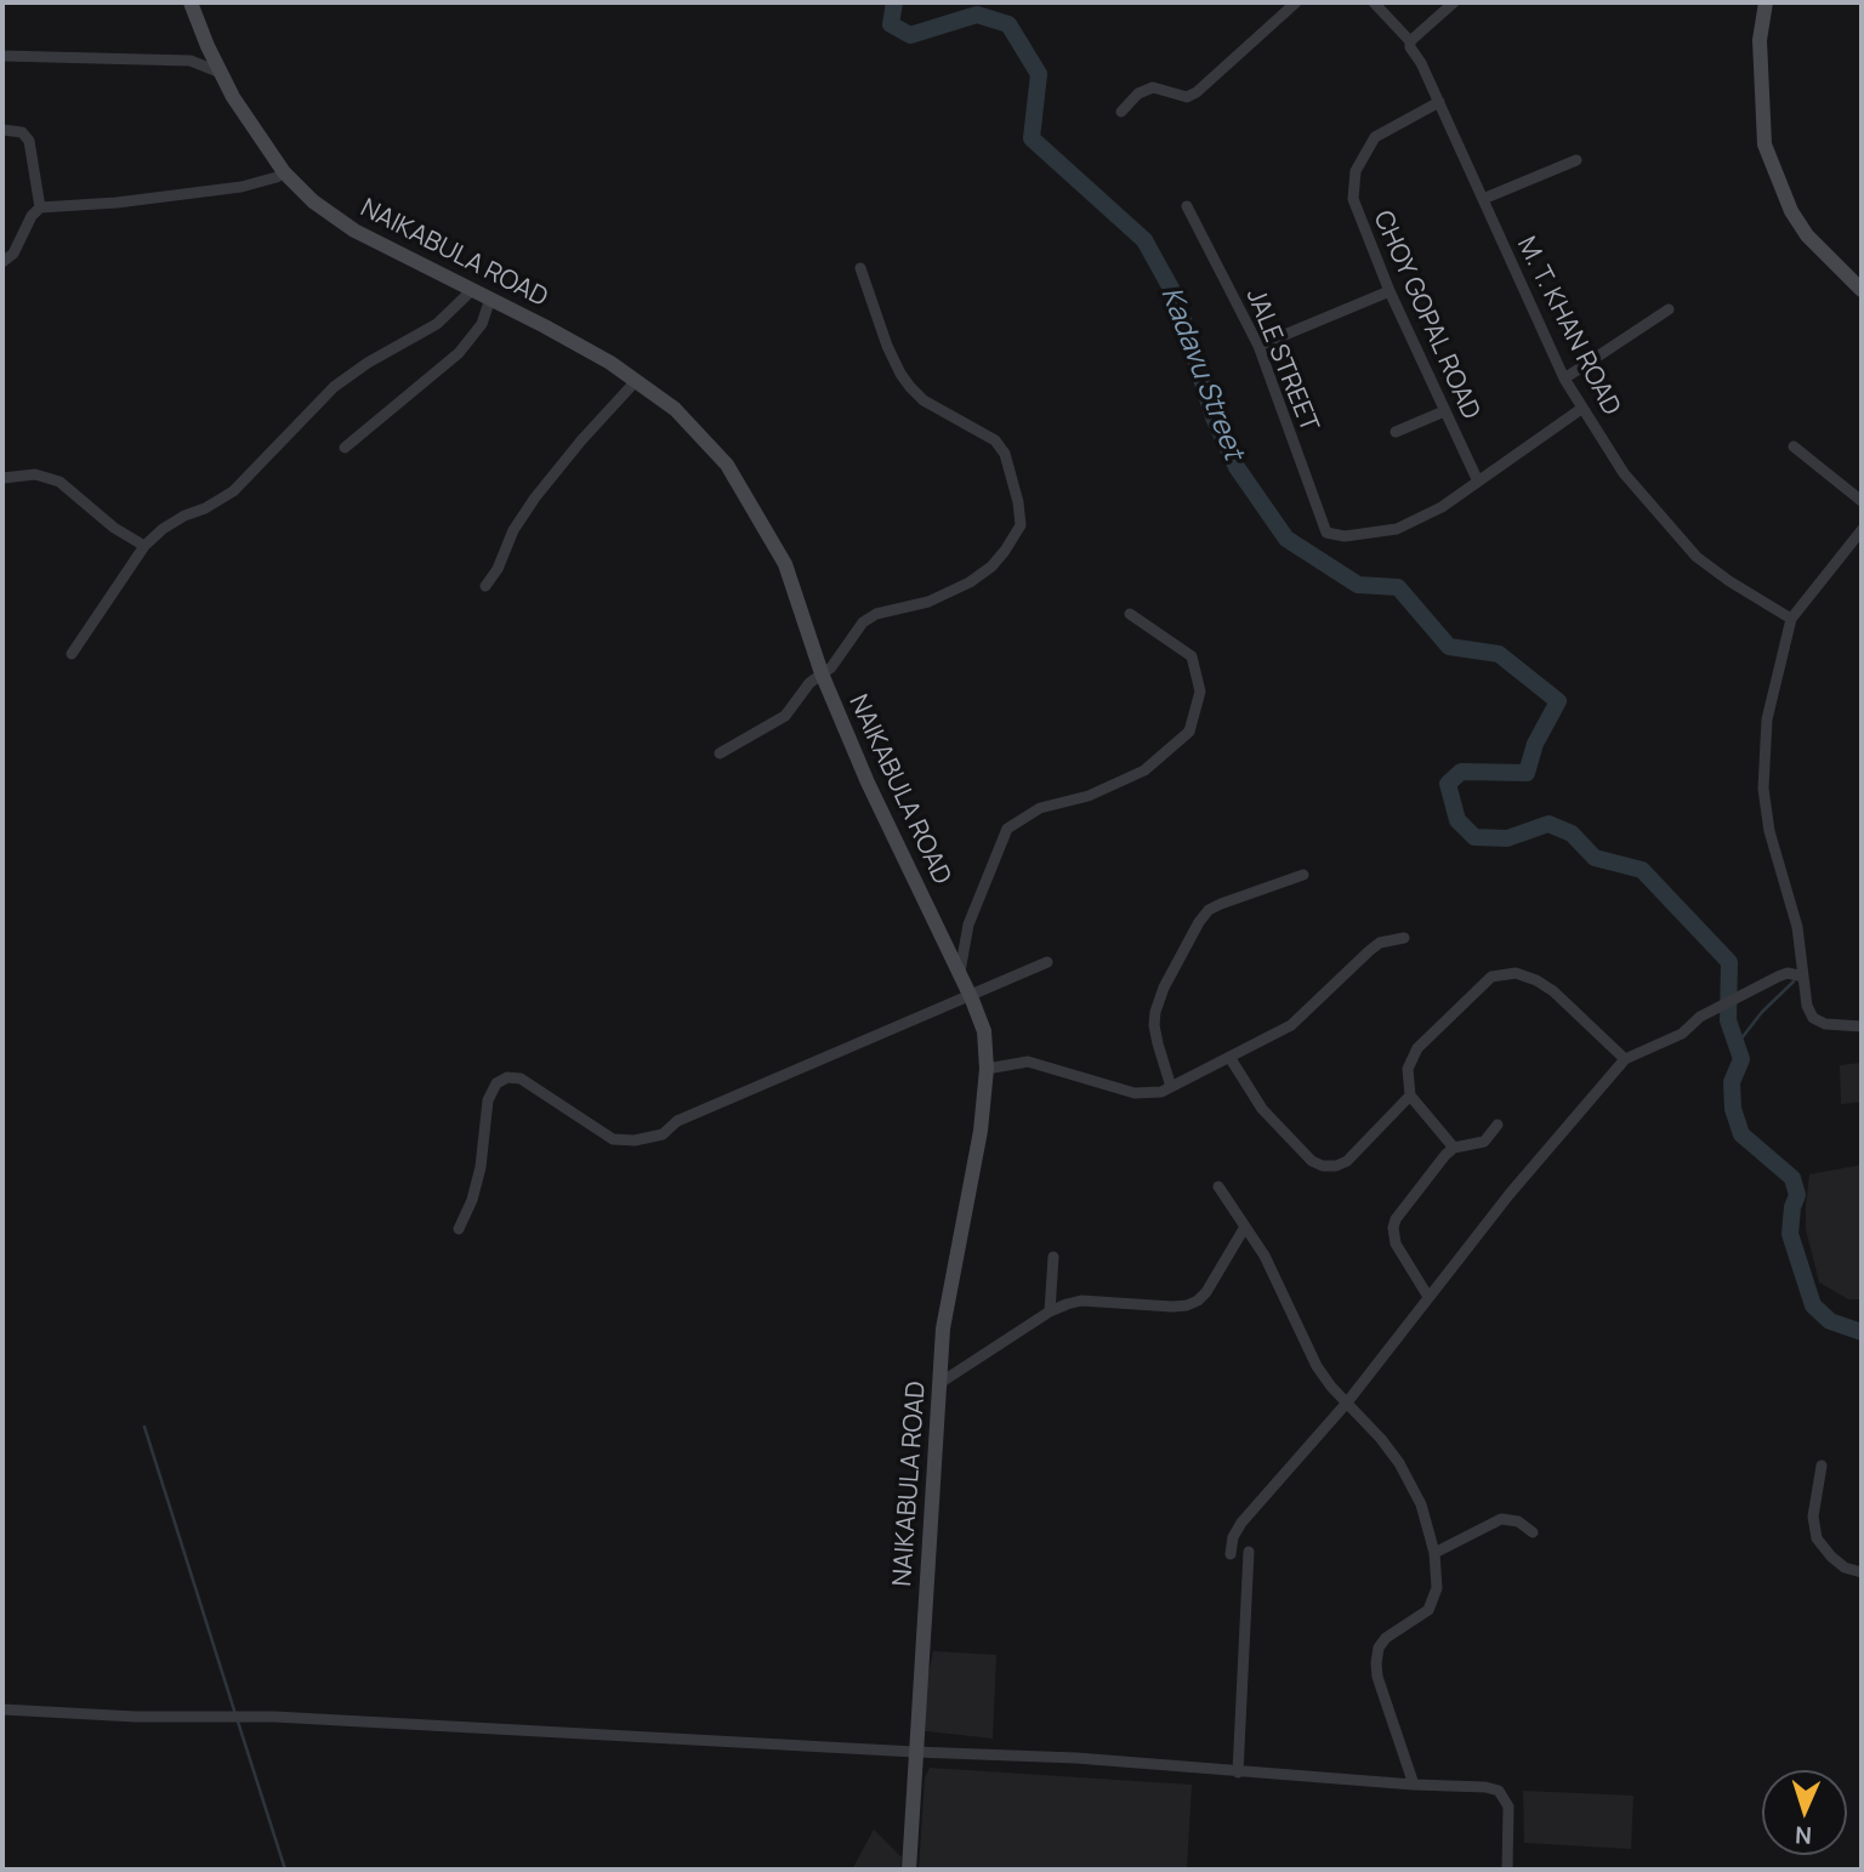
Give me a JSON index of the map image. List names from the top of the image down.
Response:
{
  "streets": {
    "street": [
      "NAIKABULA ROAD",
      "CHOY GOPAL ROAD",
      "M. T. KHAN ROAD",
      "JALE STREET"
    ]
  },
  "crossings": [
    ["CHOY GOPAL ROAD", "M. T. KHAN ROAD"],
    ["CHOY GOPAL ROAD", "JALE STREET"]
  ],
  "water": ["Kadavu Street"],
  "north": "bottom"
}
